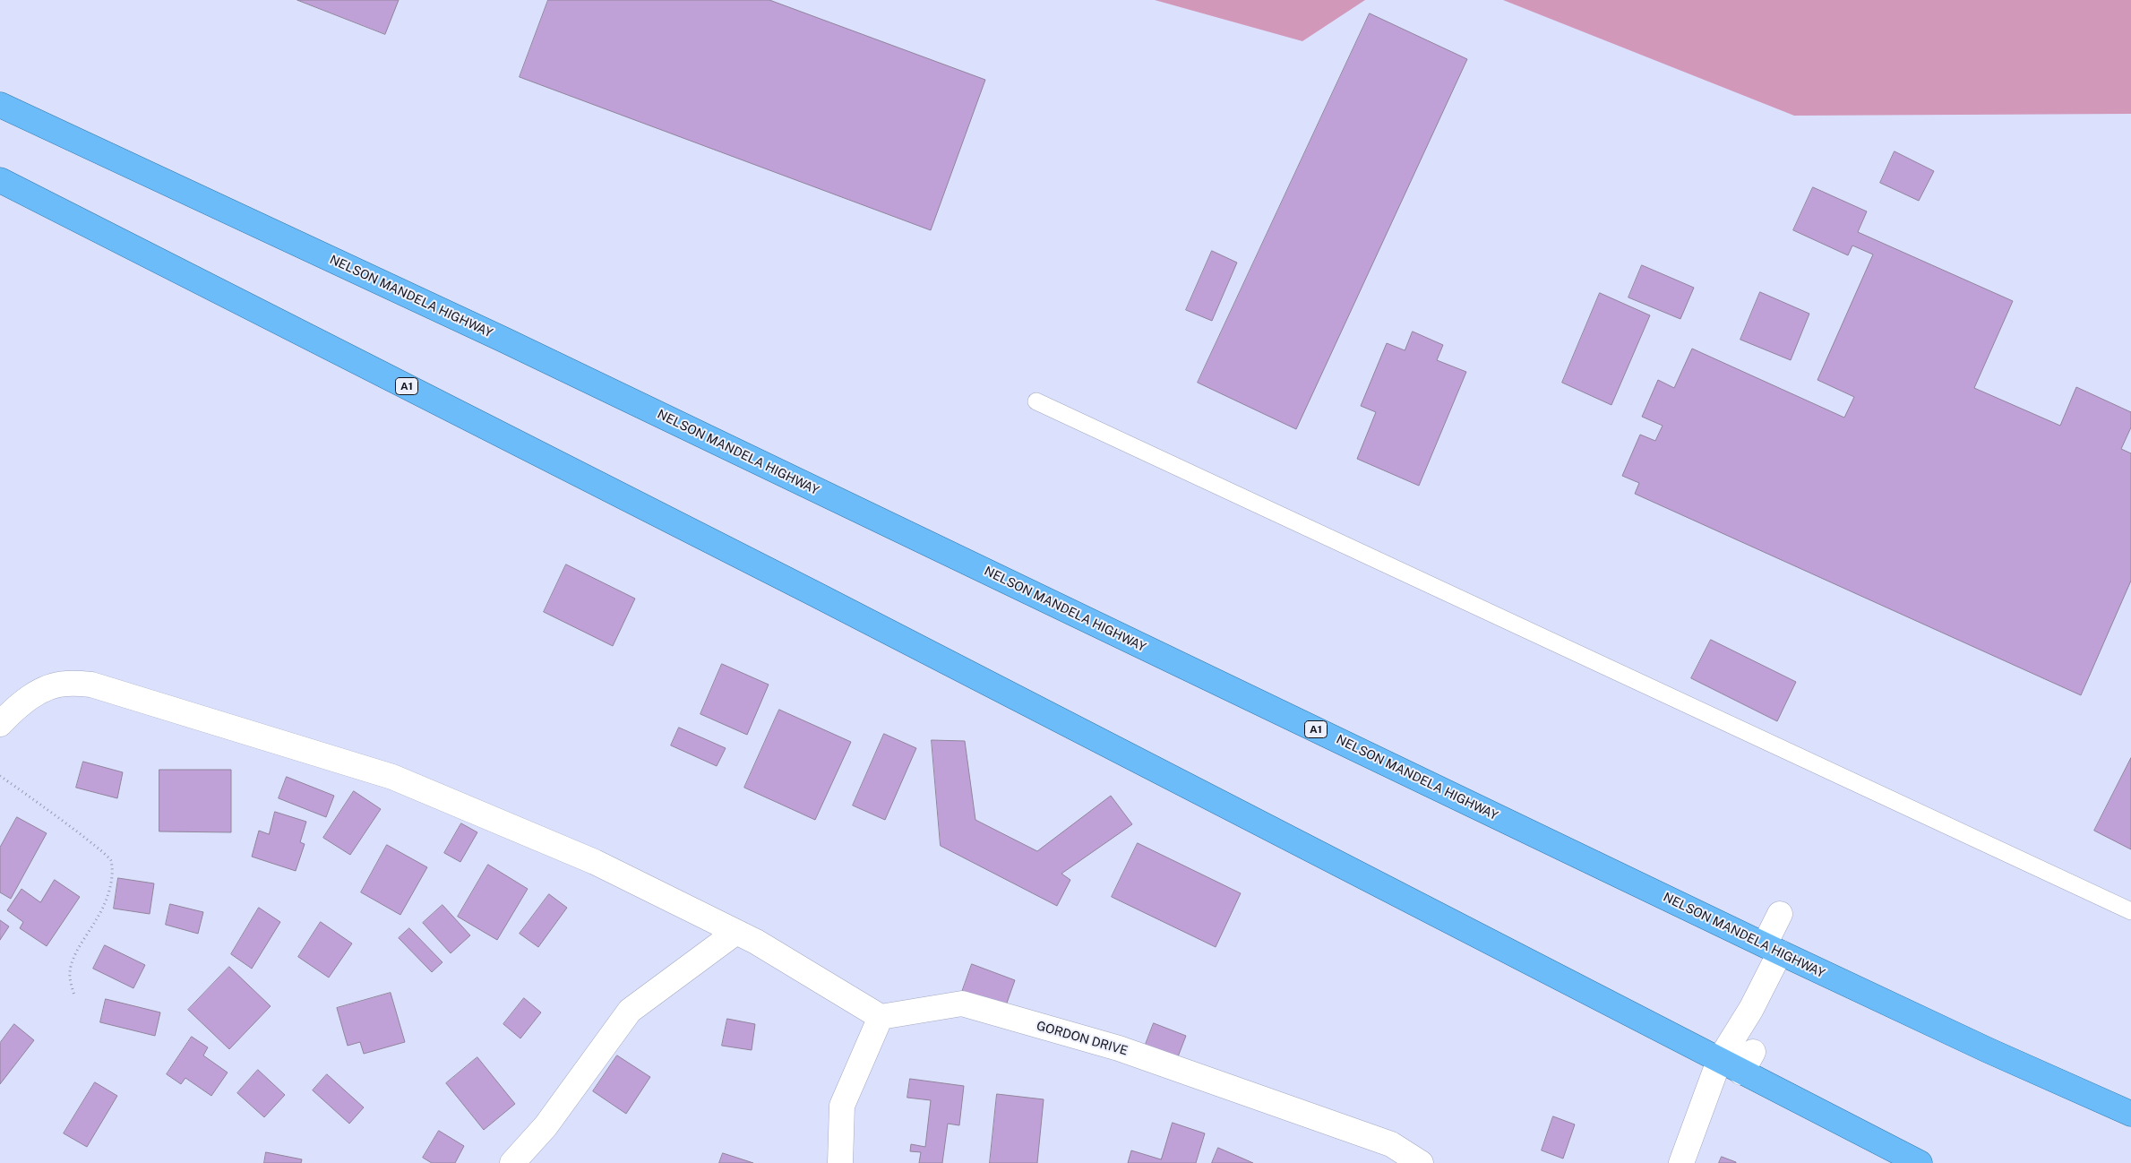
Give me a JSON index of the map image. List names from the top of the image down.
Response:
{
  "streets": {
    "highway": ["NELSON MANDELA HIGHWAY", "A1"],
    "street": ["GORDON DRIVE"]
  }
}
